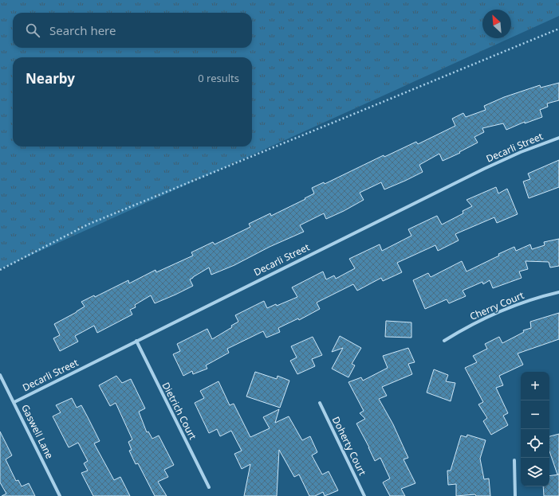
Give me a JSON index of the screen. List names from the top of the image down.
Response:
{
  "streets": {
    "street": [
      "Decarli Street",
      "Cherry Court",
      "Dietrich Court",
      "Gaswell Lane",
      "Doherty Court"
    ]
  },
  "crossings": [
    ["Decarli Street", "Dietrich Court"],
    ["Decarli Street", "Gaswell Lane"]
  ],
  "north": "top left",
  "page": {
    "search": "Search here",
    "heading": ["Nearby", "0 results"],
    "map_buttons": ["+", "−"]
  }
}
